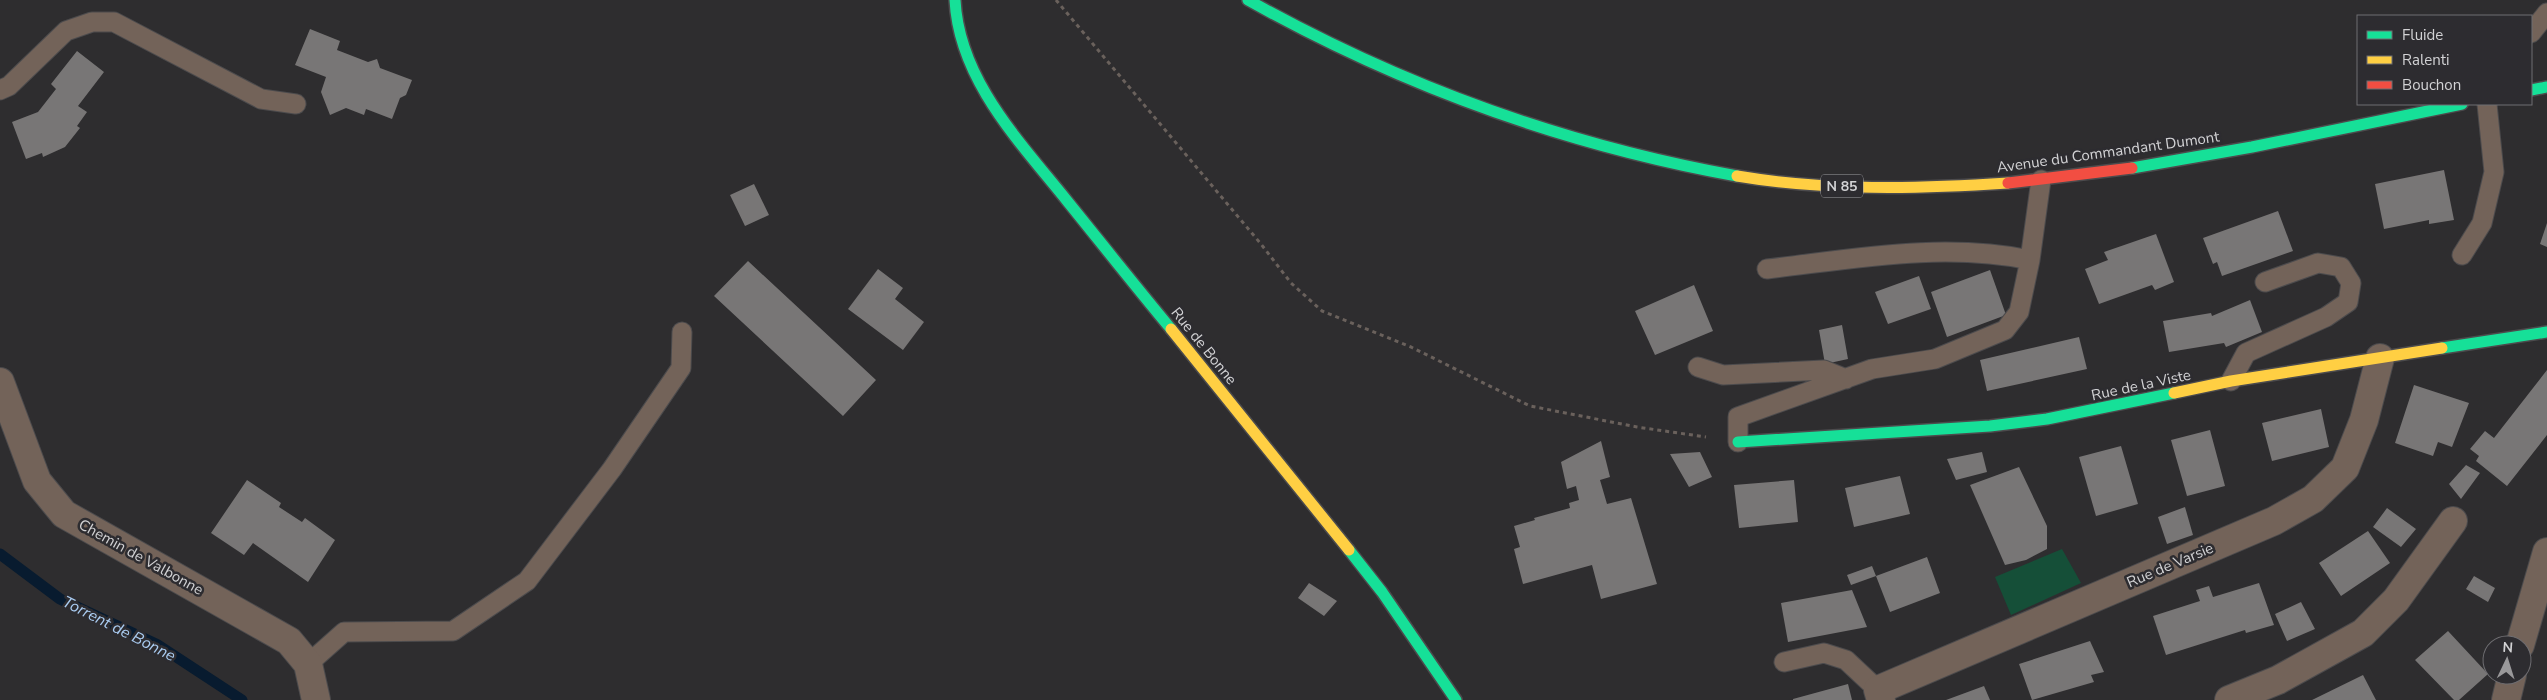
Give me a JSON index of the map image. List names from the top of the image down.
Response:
{
  "streets": {
    "street": [
      "Avenue du Commandant Dumont",
      "N 85",
      "Rue de Bonne",
      "Rue de la Viste",
      "Chemin de Valbonne",
      "Rue de Varsie"
    ]
  },
  "crossings": [
    ["Rue de la Viste", "Rue de Varsie"]
  ],
  "water": ["Torrent de Bonne"],
  "legend": ["Fluide", "Ralenti", "Bouchon"],
  "north": "top"
}
